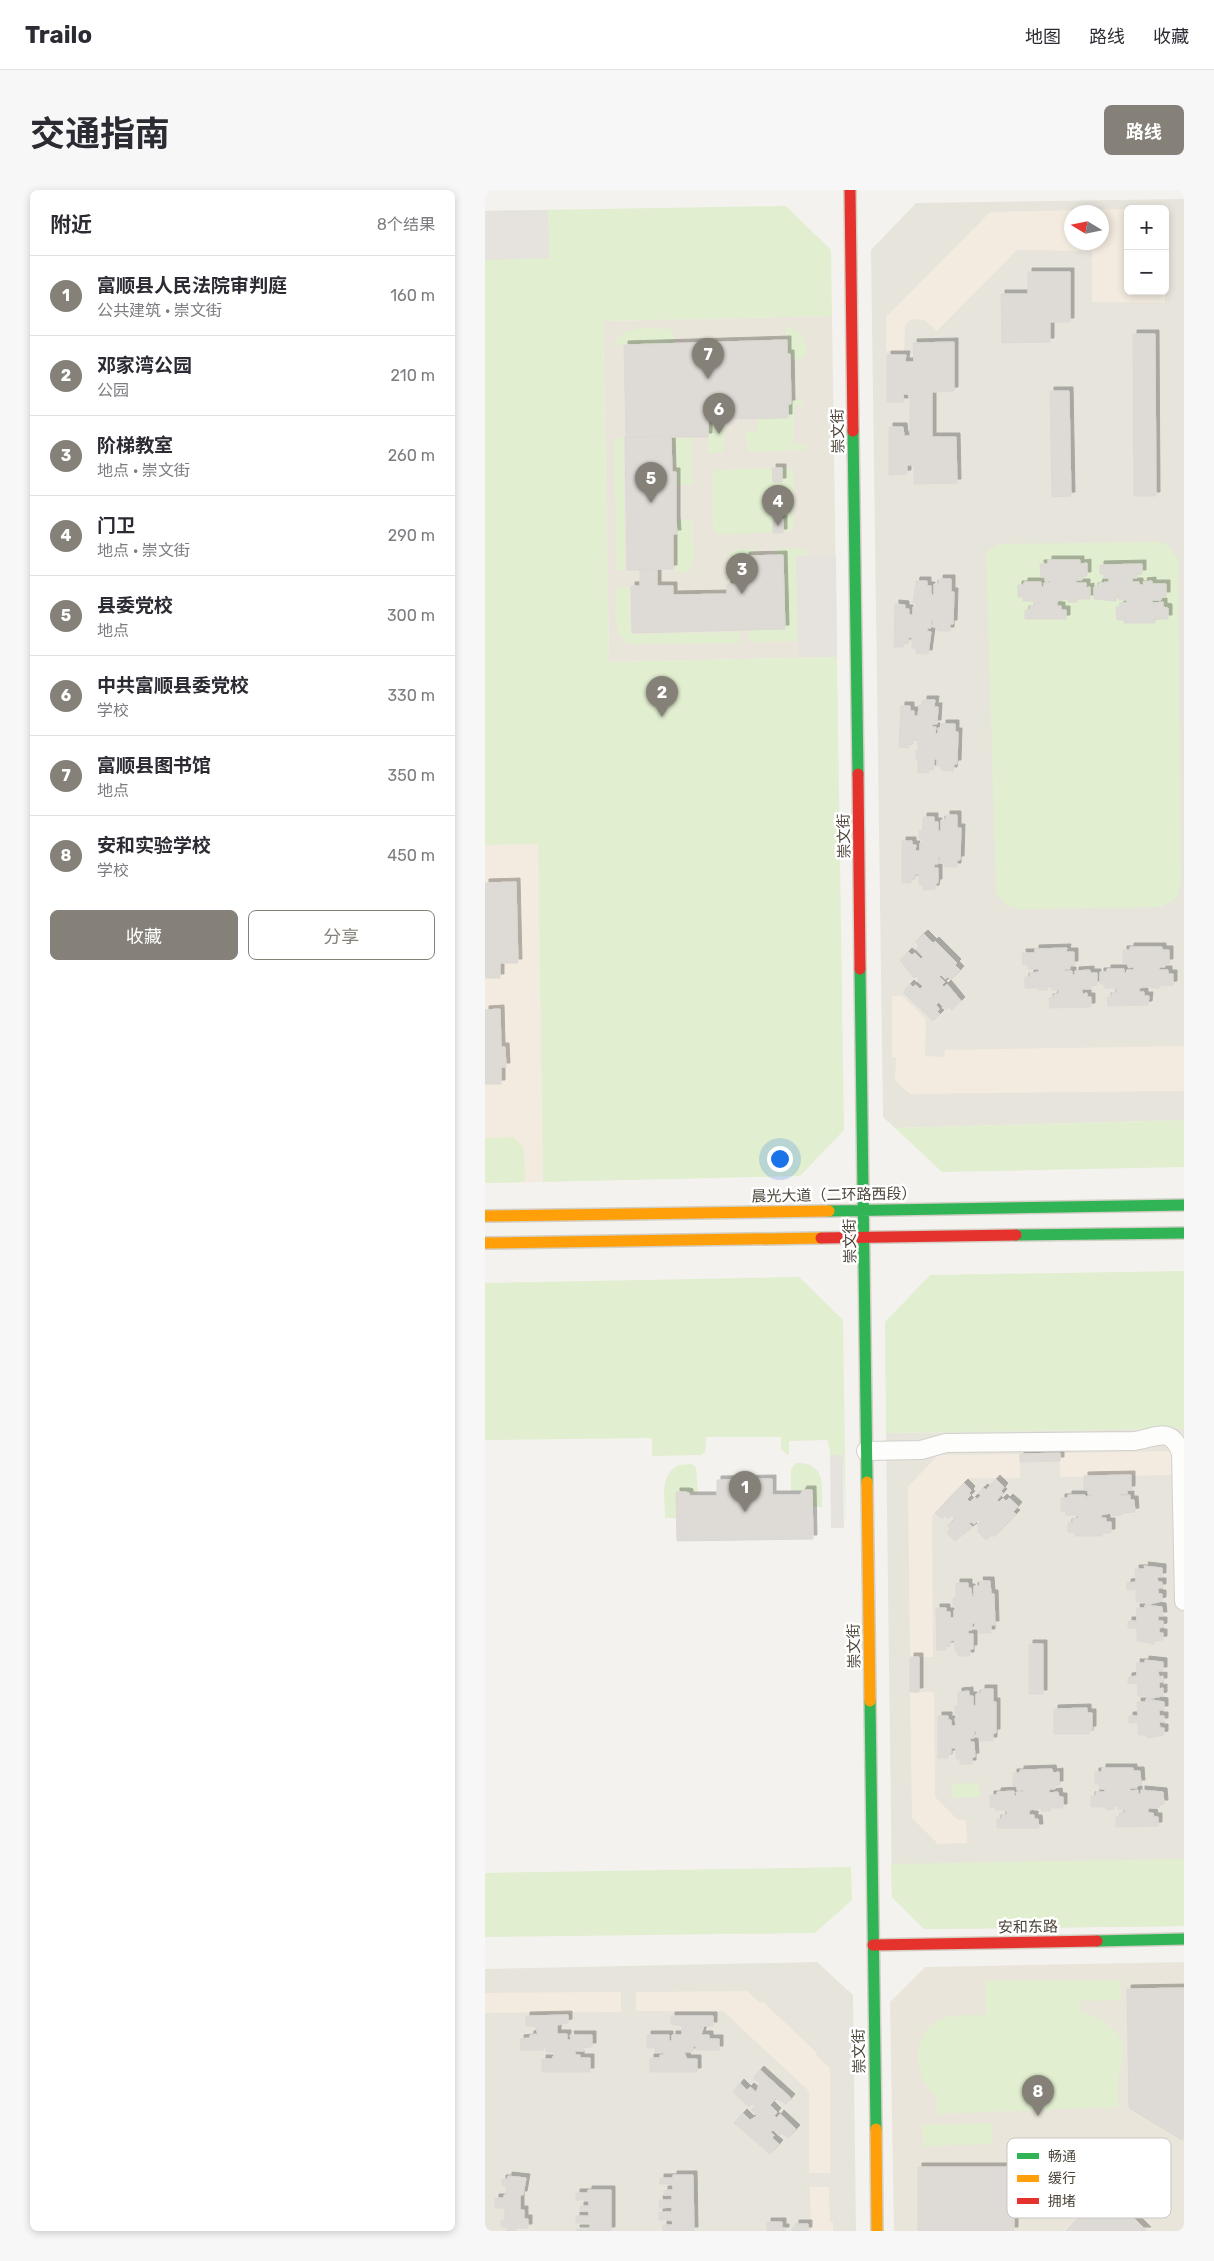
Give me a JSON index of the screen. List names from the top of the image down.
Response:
{
  "streets": {
    "main road": ["崇文街", "晨光大道（二环路西段）", "安和东路"]
  },
  "crossings": [
    ["崇文街", "晨光大道（二环路西段）"],
    ["崇文街", "安和东路"]
  ],
  "legend": ["畅通", "缓行", "拥堵"],
  "north": "left",
  "page": {
    "header": "Trailo",
    "nav": ["地图", "路线", "收藏"],
    "title": "交通指南",
    "buttons": [
      "路线",
      ["收藏", "分享"]
    ],
    "heading": ["附近", "8个结果"],
    "map_buttons": ["+", "−"],
    "list": [
      {
        "mark": "1",
        "name": "富顺县人民法院审判庭",
        "note": "公共建筑 · 崇文街",
        "value": "160 m"
      },
      {
        "mark": "2",
        "name": "邓家湾公园",
        "note": "公园",
        "value": "210 m"
      },
      {
        "mark": "3",
        "name": "阶梯教室",
        "note": "地点 · 崇文街",
        "value": "260 m"
      },
      {
        "mark": "4",
        "name": "门卫",
        "note": "地点 · 崇文街",
        "value": "290 m"
      },
      {
        "mark": "5",
        "name": "县委党校",
        "note": "地点",
        "value": "300 m"
      },
      {
        "mark": "6",
        "name": "中共富顺县委党校",
        "note": "学校",
        "value": "330 m"
      },
      {
        "mark": "7",
        "name": "富顺县图书馆",
        "note": "地点",
        "value": "350 m"
      },
      {
        "mark": "8",
        "name": "安和实验学校",
        "note": "学校",
        "value": "450 m"
      }
    ],
    "pins": [
      "7",
      "6",
      "5",
      "4",
      "3",
      "2",
      "1",
      "8"
    ]
  }
}
